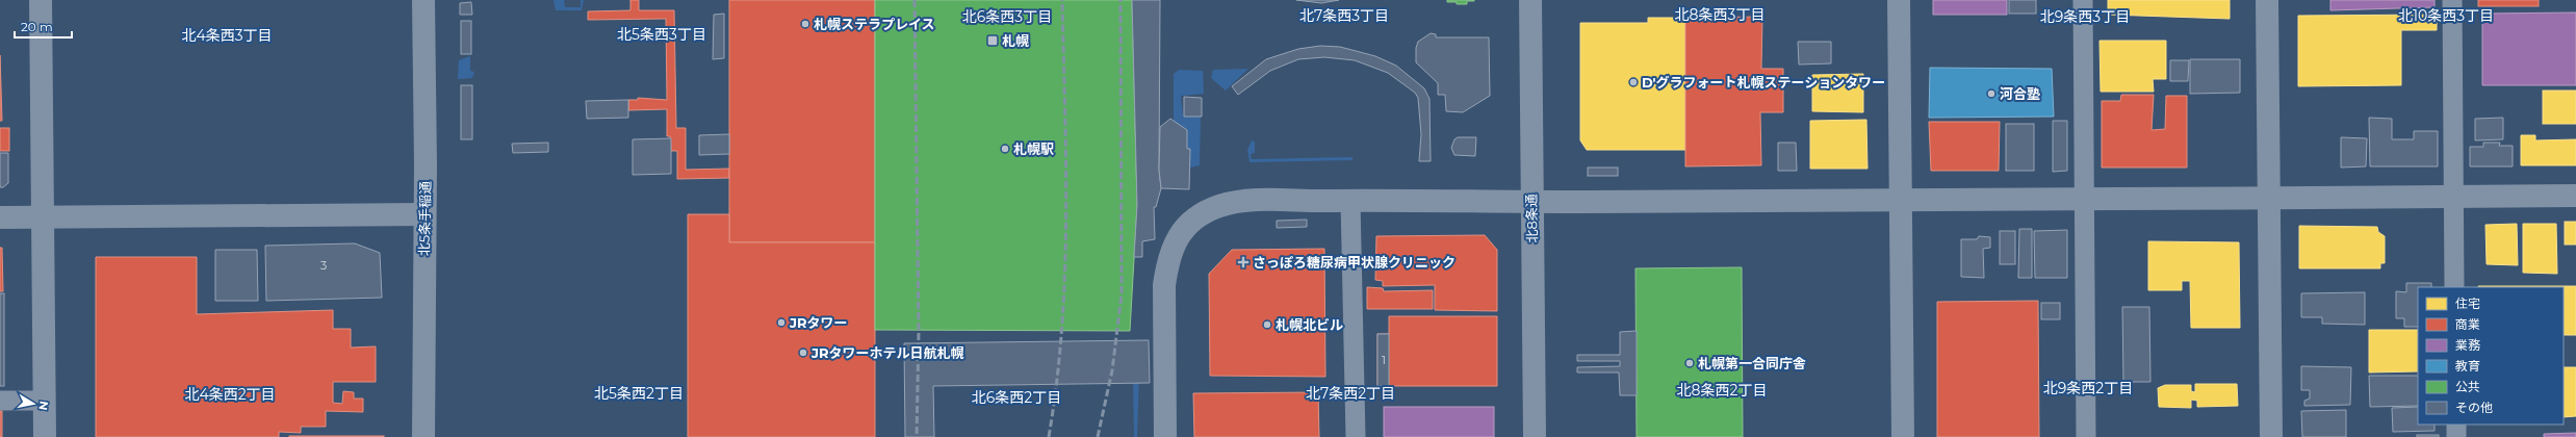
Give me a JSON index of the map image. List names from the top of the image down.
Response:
{
  "streets": {
    "street": ["北5条手稲通", "北8条通"]
  },
  "districts": [
    "北8条西3丁目",
    "北7条西3丁目",
    "北10条西3丁目",
    "北6条西3丁目",
    "北9条西3丁目",
    "北5条西3丁目",
    "北4条西3丁目",
    "北9条西2丁目",
    "北8条西2丁目",
    "北5条西2丁目",
    "北7条西2丁目",
    "北4条西2丁目",
    "北6条西2丁目"
  ],
  "places": {
    "other": [
      "札幌ステラプレイス",
      "D'グラフォート札幌ステーションタワー",
      "河合塾",
      "札幌駅",
      "JRタワー",
      "札幌北ビル",
      "JRタワーホテル日航札幌",
      "札幌第一合同庁舎"
    ],
    "transit": ["札幌"],
    "health": ["さっぽろ糖尿病甲状腺クリニック"]
  },
  "house_numbers": ["3", "1"],
  "legend": [
    "住宅",
    "商業",
    "業務",
    "教育",
    "公共",
    "その他"
  ],
  "scale_bar": "20 m",
  "north": "right"
}
